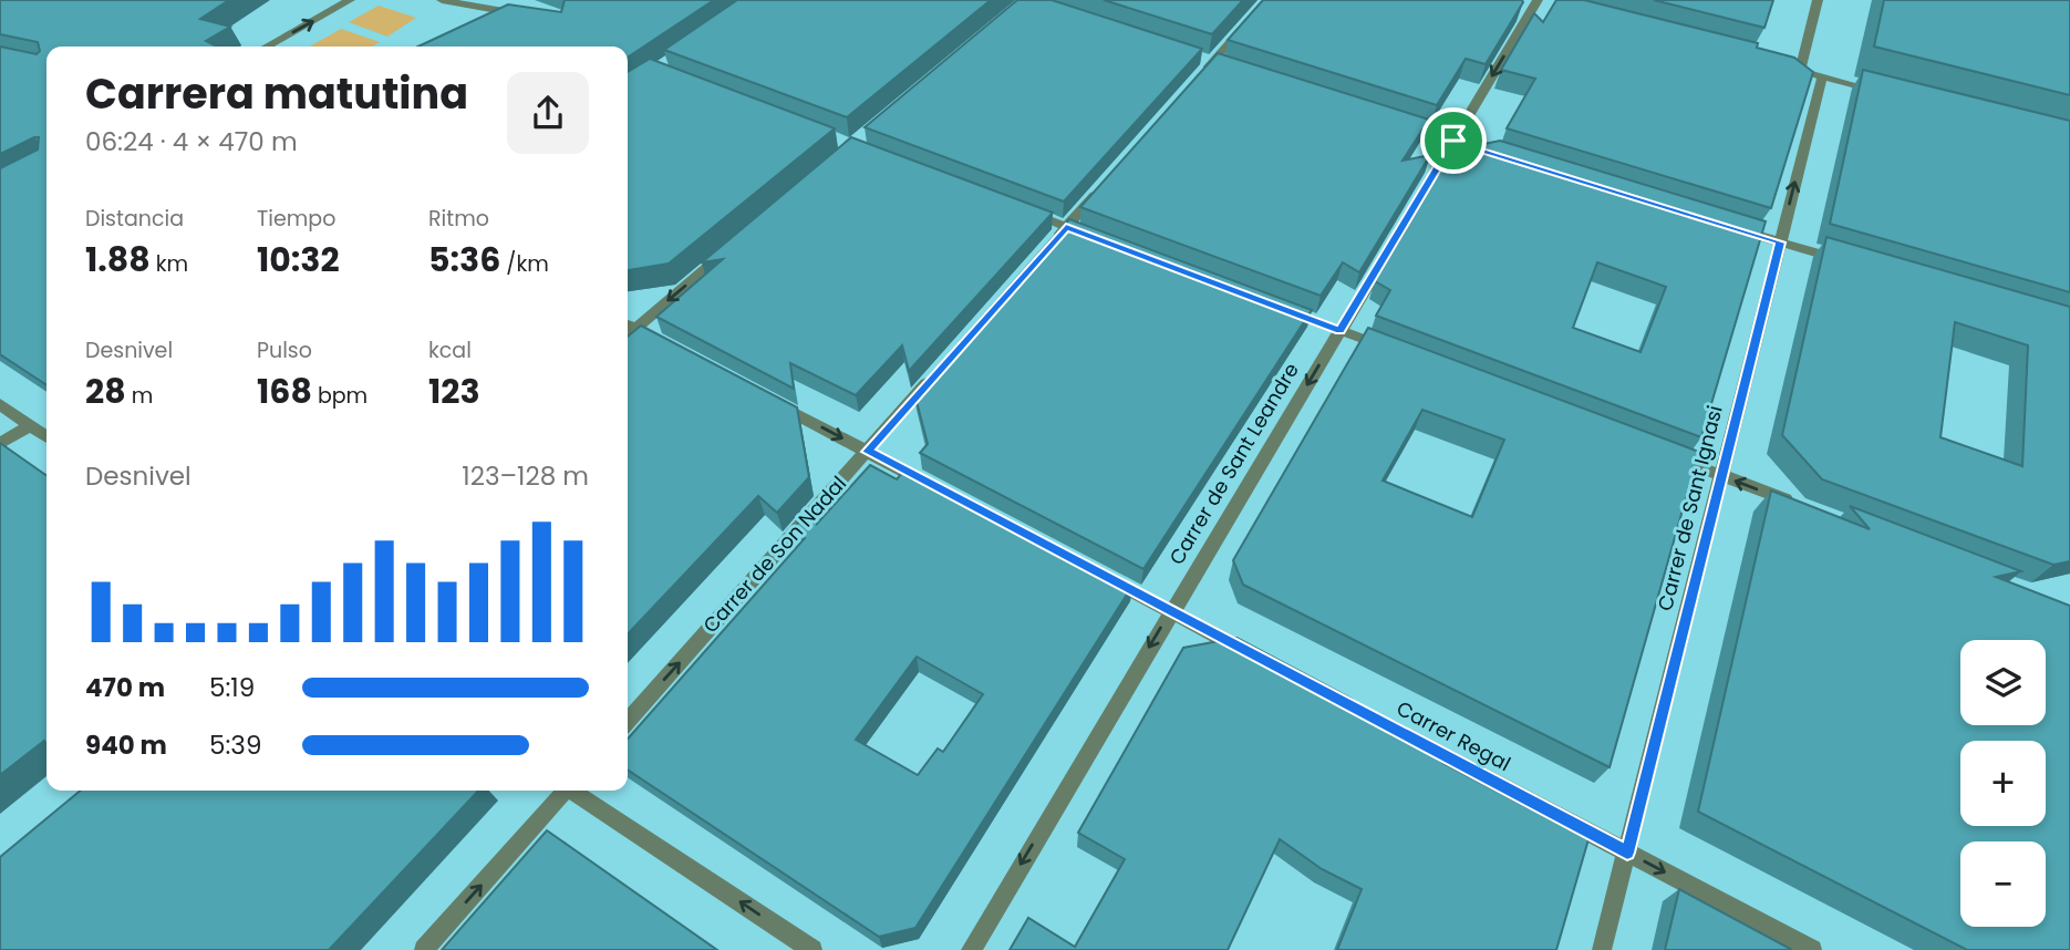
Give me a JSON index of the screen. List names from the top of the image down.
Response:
{
  "streets": {
    "street": [
      "Carrer de Sant Leandre",
      "Carrer de Sant Ignasi",
      "Carrer de Son Nadal",
      "Carrer Regal"
    ]
  },
  "crossings": [
    ["Carrer de Sant Ignasi", "Carrer Regal"]
  ],
  "one_way": ["Carrer de Sant Leandre", "Carrer de Son Nadal", "Carrer Regal"],
  "page": {
    "heading": ["Carrera matutina", "06:24 · 4 × 470 m"],
    "stats": [
      ["Distancia", "1.88 km"],
      ["Tiempo", "10:32"],
      ["Ritmo", "5:36 /km"],
      ["Desnivel", "28 m"],
      ["Pulso", "168 bpm"],
      ["kcal", "123"]
    ],
    "chart": ["Desnivel", "123–128 m"],
    "map_buttons": ["+", "−"],
    "list": [
      {
        "name": "470 m",
        "note": "5:19"
      },
      {
        "name": "940 m",
        "note": "5:39"
      }
    ]
  }
}
